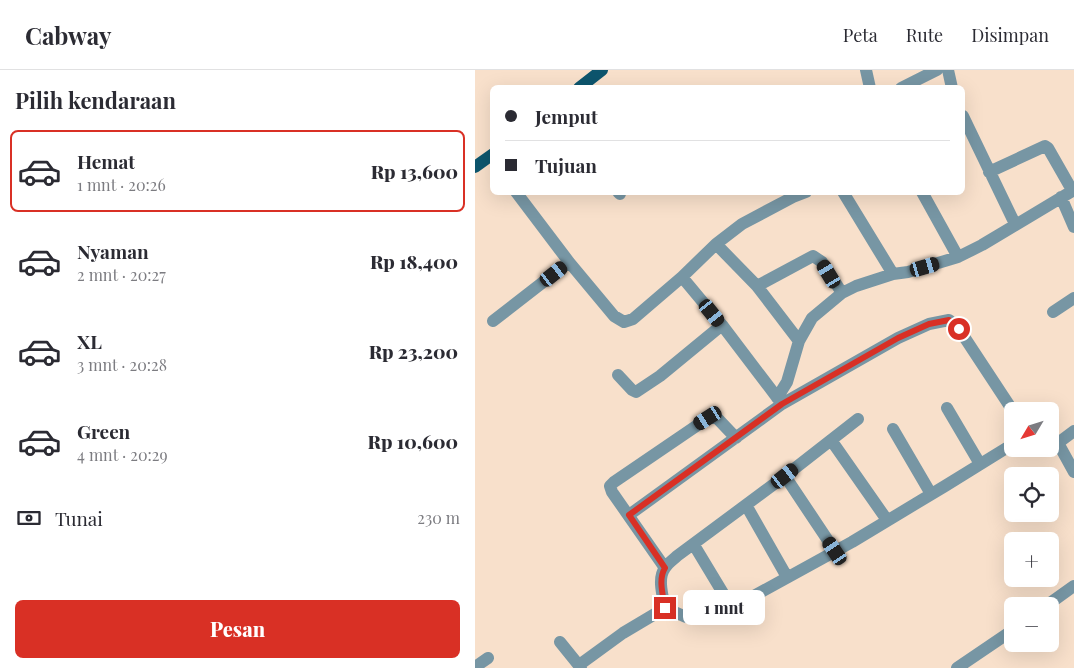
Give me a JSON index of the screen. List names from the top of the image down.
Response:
{
  "north": "bottom left",
  "page": {
    "header": "Cabway",
    "nav": ["Peta", "Rute", "Disimpan"],
    "heading": "Pilih kendaraan",
    "banner": ["Jemput", "Tujuan"],
    "list": [
      {
        "name": "Hemat",
        "note": "1 mnt · 20:26",
        "value": "Rp 13,600"
      },
      {
        "name": "Nyaman",
        "note": "2 mnt · 20:27",
        "value": "Rp 18,400"
      },
      {
        "name": "XL",
        "note": "3 mnt · 20:28",
        "value": "Rp 23,200"
      },
      {
        "name": "Green",
        "note": "4 mnt · 20:29",
        "value": "Rp 10,600"
      }
    ],
    "map_buttons": ["+", "−"],
    "pay": ["Tunai", "230 m"],
    "buttons": "Pesan",
    "bubble": "1 mnt"
  }
}
